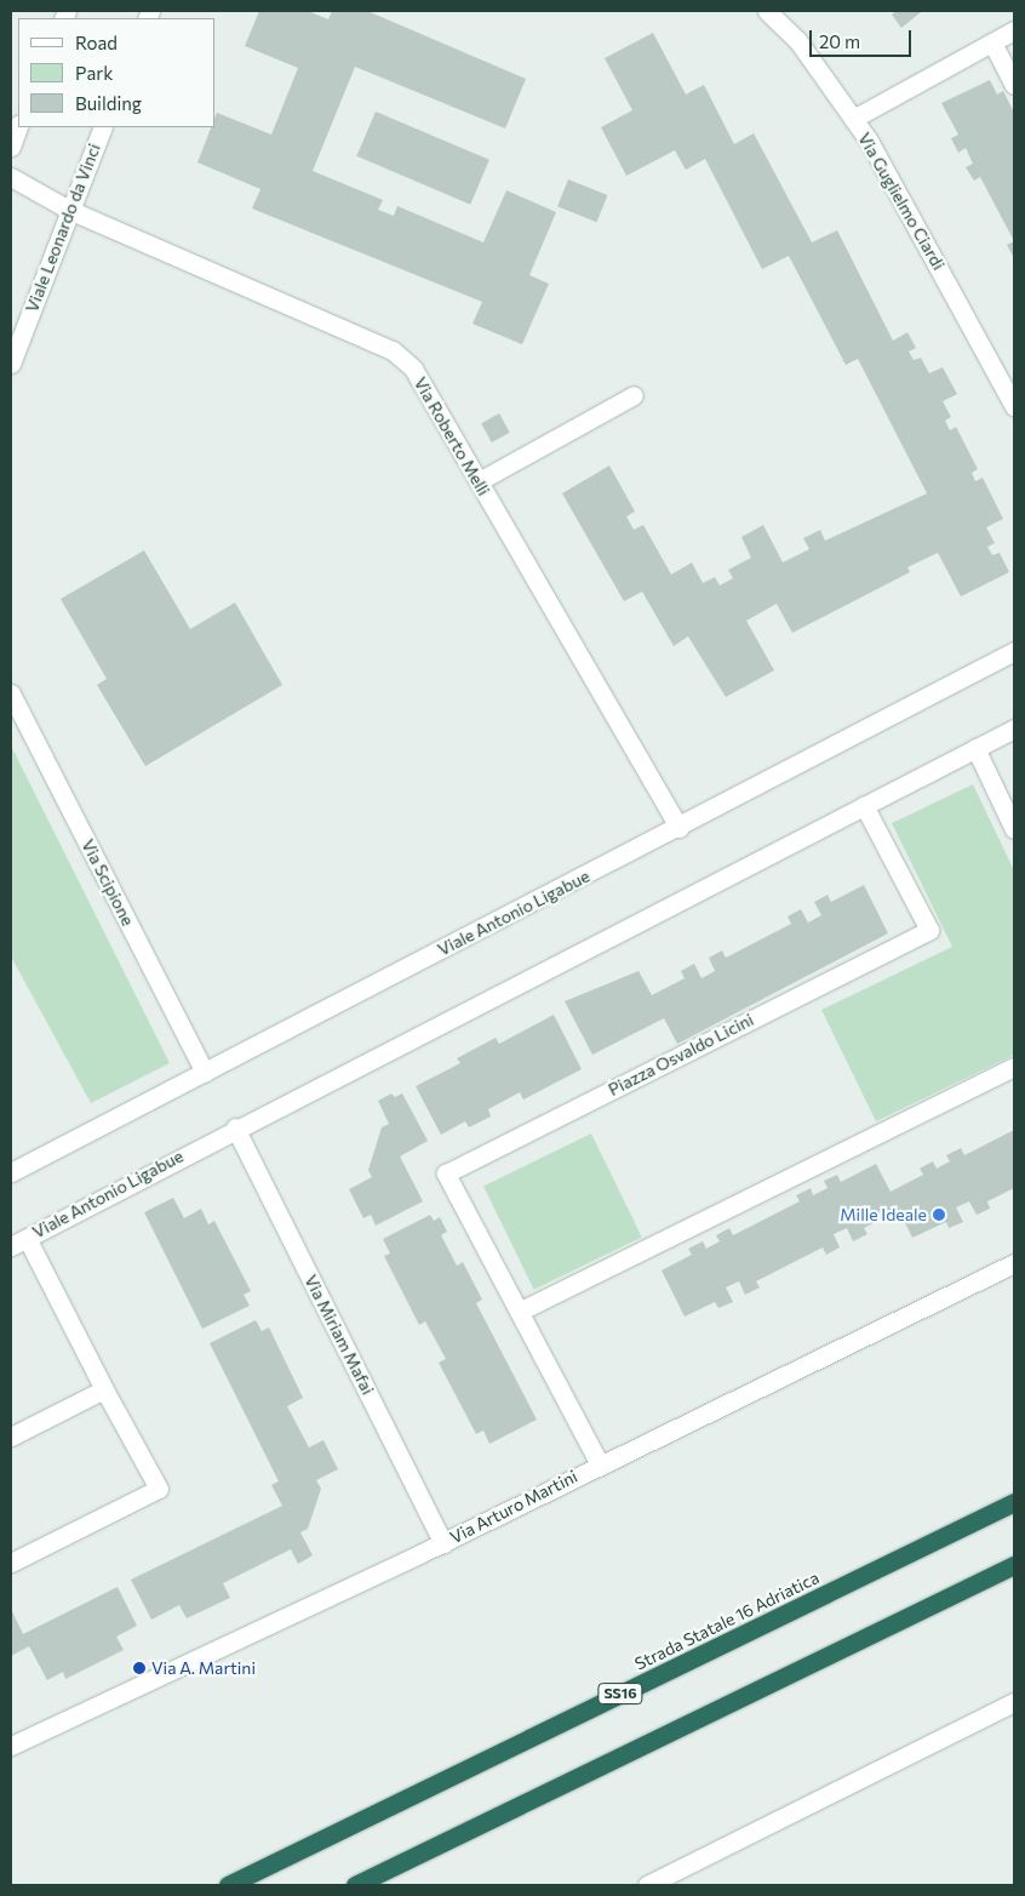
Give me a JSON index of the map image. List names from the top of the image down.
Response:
{
  "streets": {
    "highway": ["Strada Statale 16 Adriatica", "SS16"],
    "street": [
      "Via Guglielmo Ciardi",
      "Viale Leonardo da Vinci",
      "Via Roberto Melli",
      "Via Scipione",
      "Viale Antonio Ligabue",
      "Piazza Osvaldo Licini",
      "Via Miriam Mafai",
      "Via Arturo Martini"
    ]
  },
  "crossings": [
    ["Viale Leonardo da Vinci", "Via Roberto Melli"],
    ["Via Roberto Melli", "Viale Antonio Ligabue"],
    ["Via Scipione", "Viale Antonio Ligabue"],
    ["Viale Antonio Ligabue", "Piazza Osvaldo Licini"],
    ["Viale Antonio Ligabue", "Via Miriam Mafai"],
    ["Piazza Osvaldo Licini", "Via Arturo Martini"],
    ["Via Miriam Mafai", "Via Arturo Martini"]
  ],
  "places": ["Mille Ideale", "Via A. Martini"],
  "legend": ["Road", "Park", "Building"],
  "scale_bar": "20 m"
}
